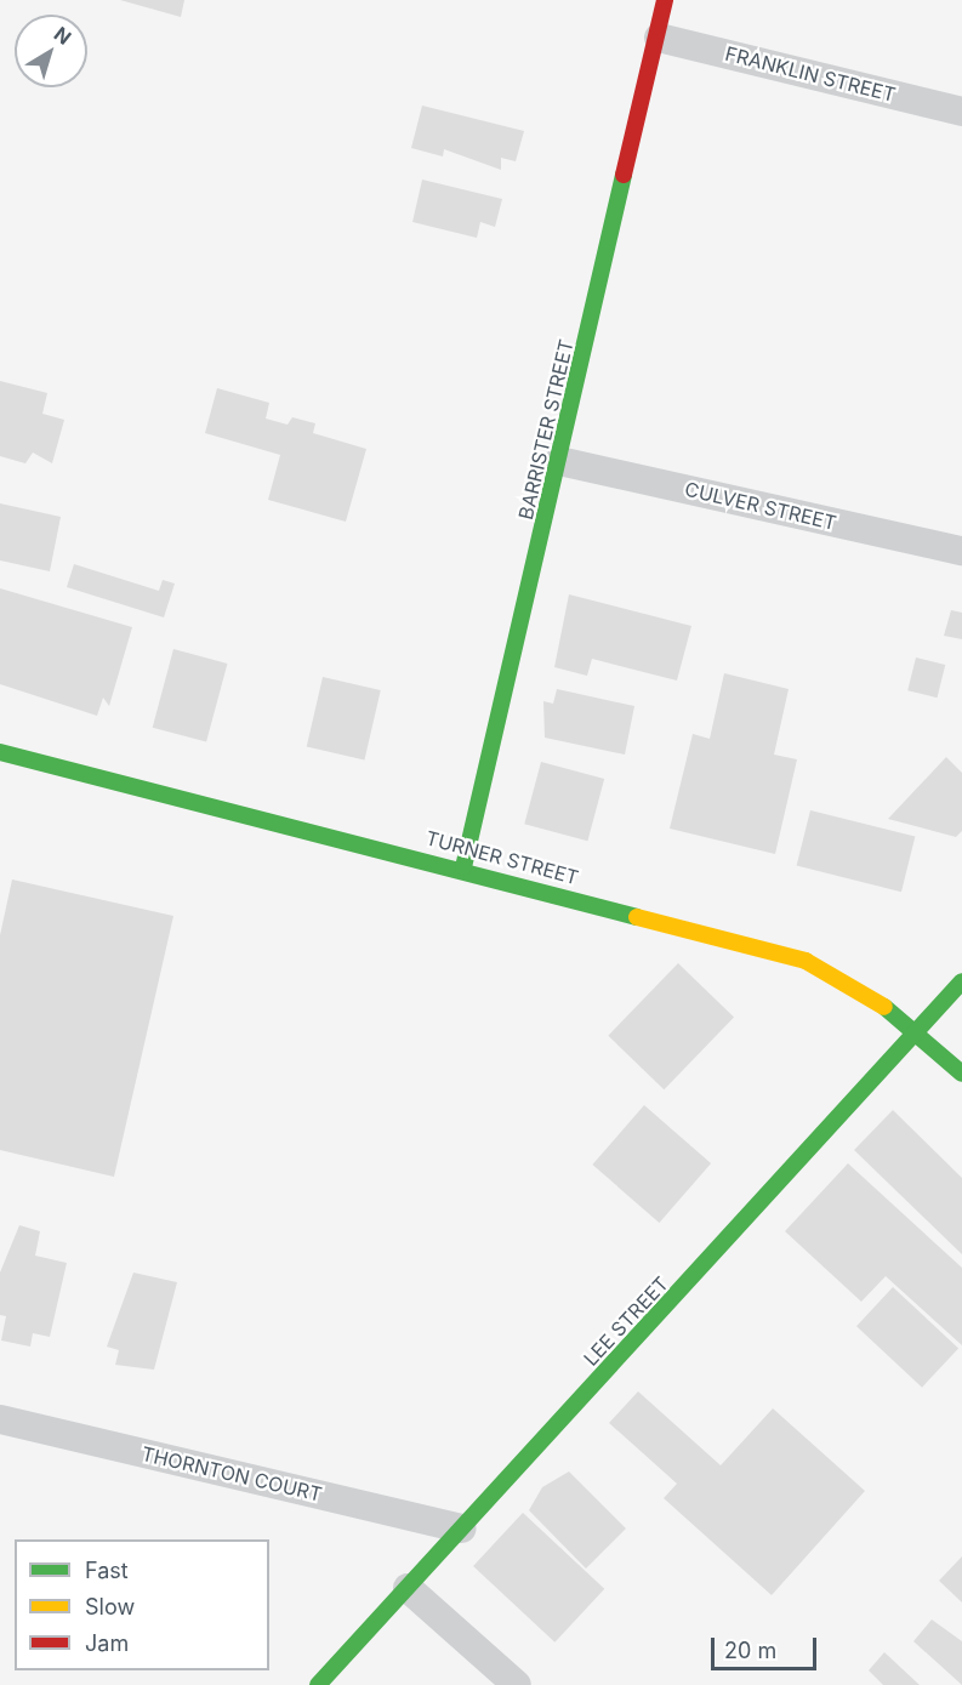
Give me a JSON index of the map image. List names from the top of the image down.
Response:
{
  "streets": {
    "street": [
      "FRANKLIN STREET",
      "BARRISTER STREET",
      "CULVER STREET",
      "TURNER STREET",
      "LEE STREET",
      "THORNTON COURT"
    ]
  },
  "crossings": [
    ["FRANKLIN STREET", "BARRISTER STREET"],
    ["BARRISTER STREET", "CULVER STREET"],
    ["BARRISTER STREET", "TURNER STREET"],
    ["TURNER STREET", "LEE STREET"],
    ["LEE STREET", "THORNTON COURT"]
  ],
  "legend": ["Fast", "Slow", "Jam"],
  "scale_bar": "20 m",
  "north": "top right"
}
